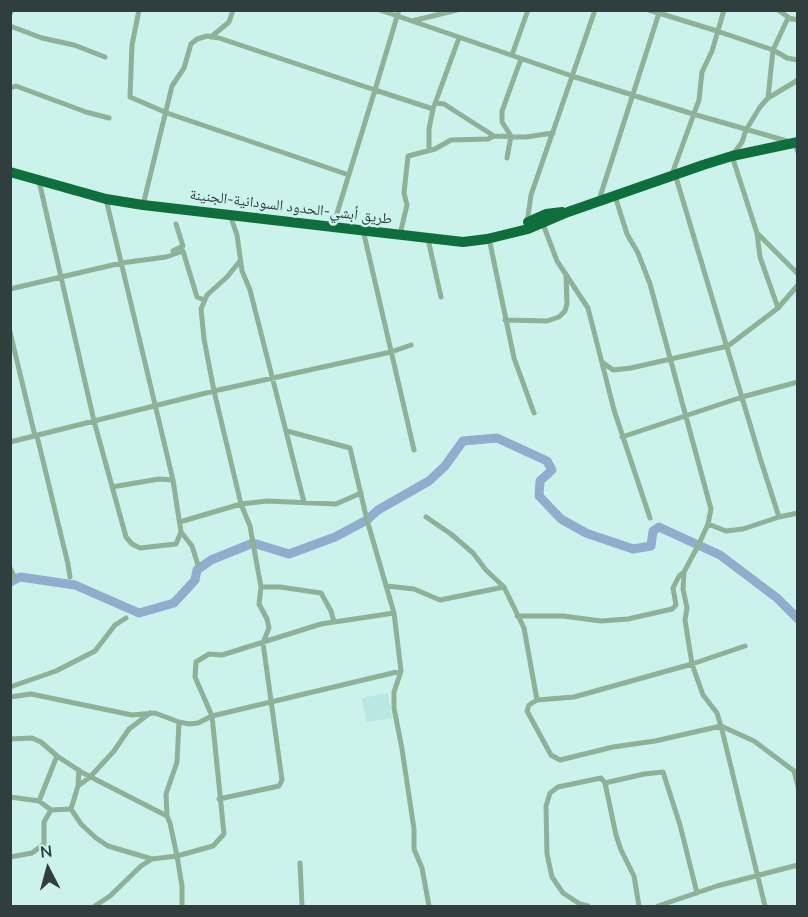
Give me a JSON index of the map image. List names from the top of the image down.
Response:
{
  "streets": {
    "highway": ["طريق أبشي-الحدود السودانية-الجنينة"]
  },
  "north": "top"
}
